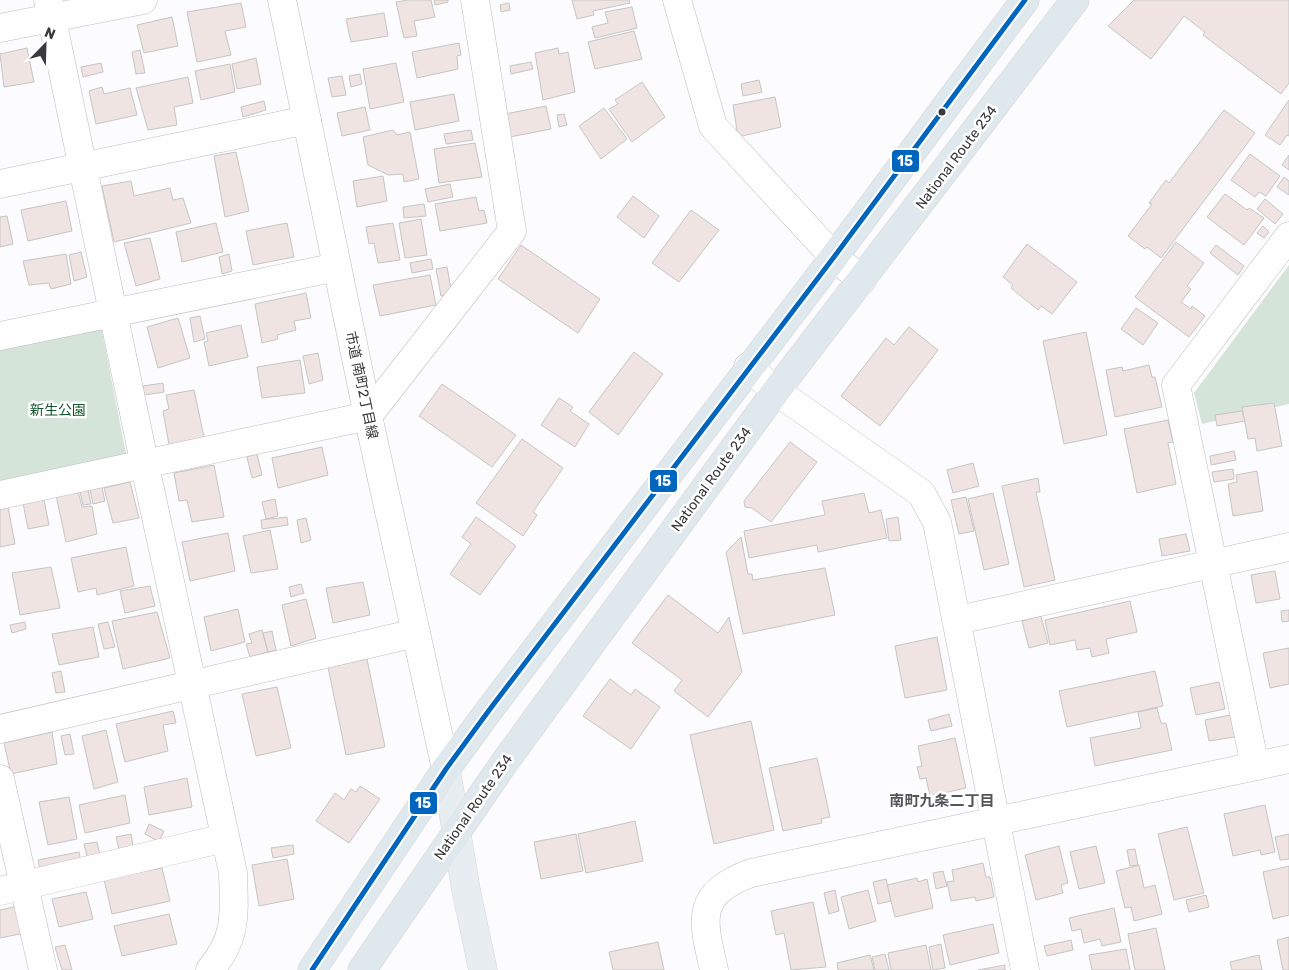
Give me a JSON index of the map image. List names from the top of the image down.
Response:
{
  "streets": {
    "highway": ["National Route 234"],
    "street": ["市道 南町2丁目線"]
  },
  "districts": ["南町九条二丁目"],
  "parks": ["新生公園"],
  "lines": ["transit line 15"],
  "north": "top right"
}
